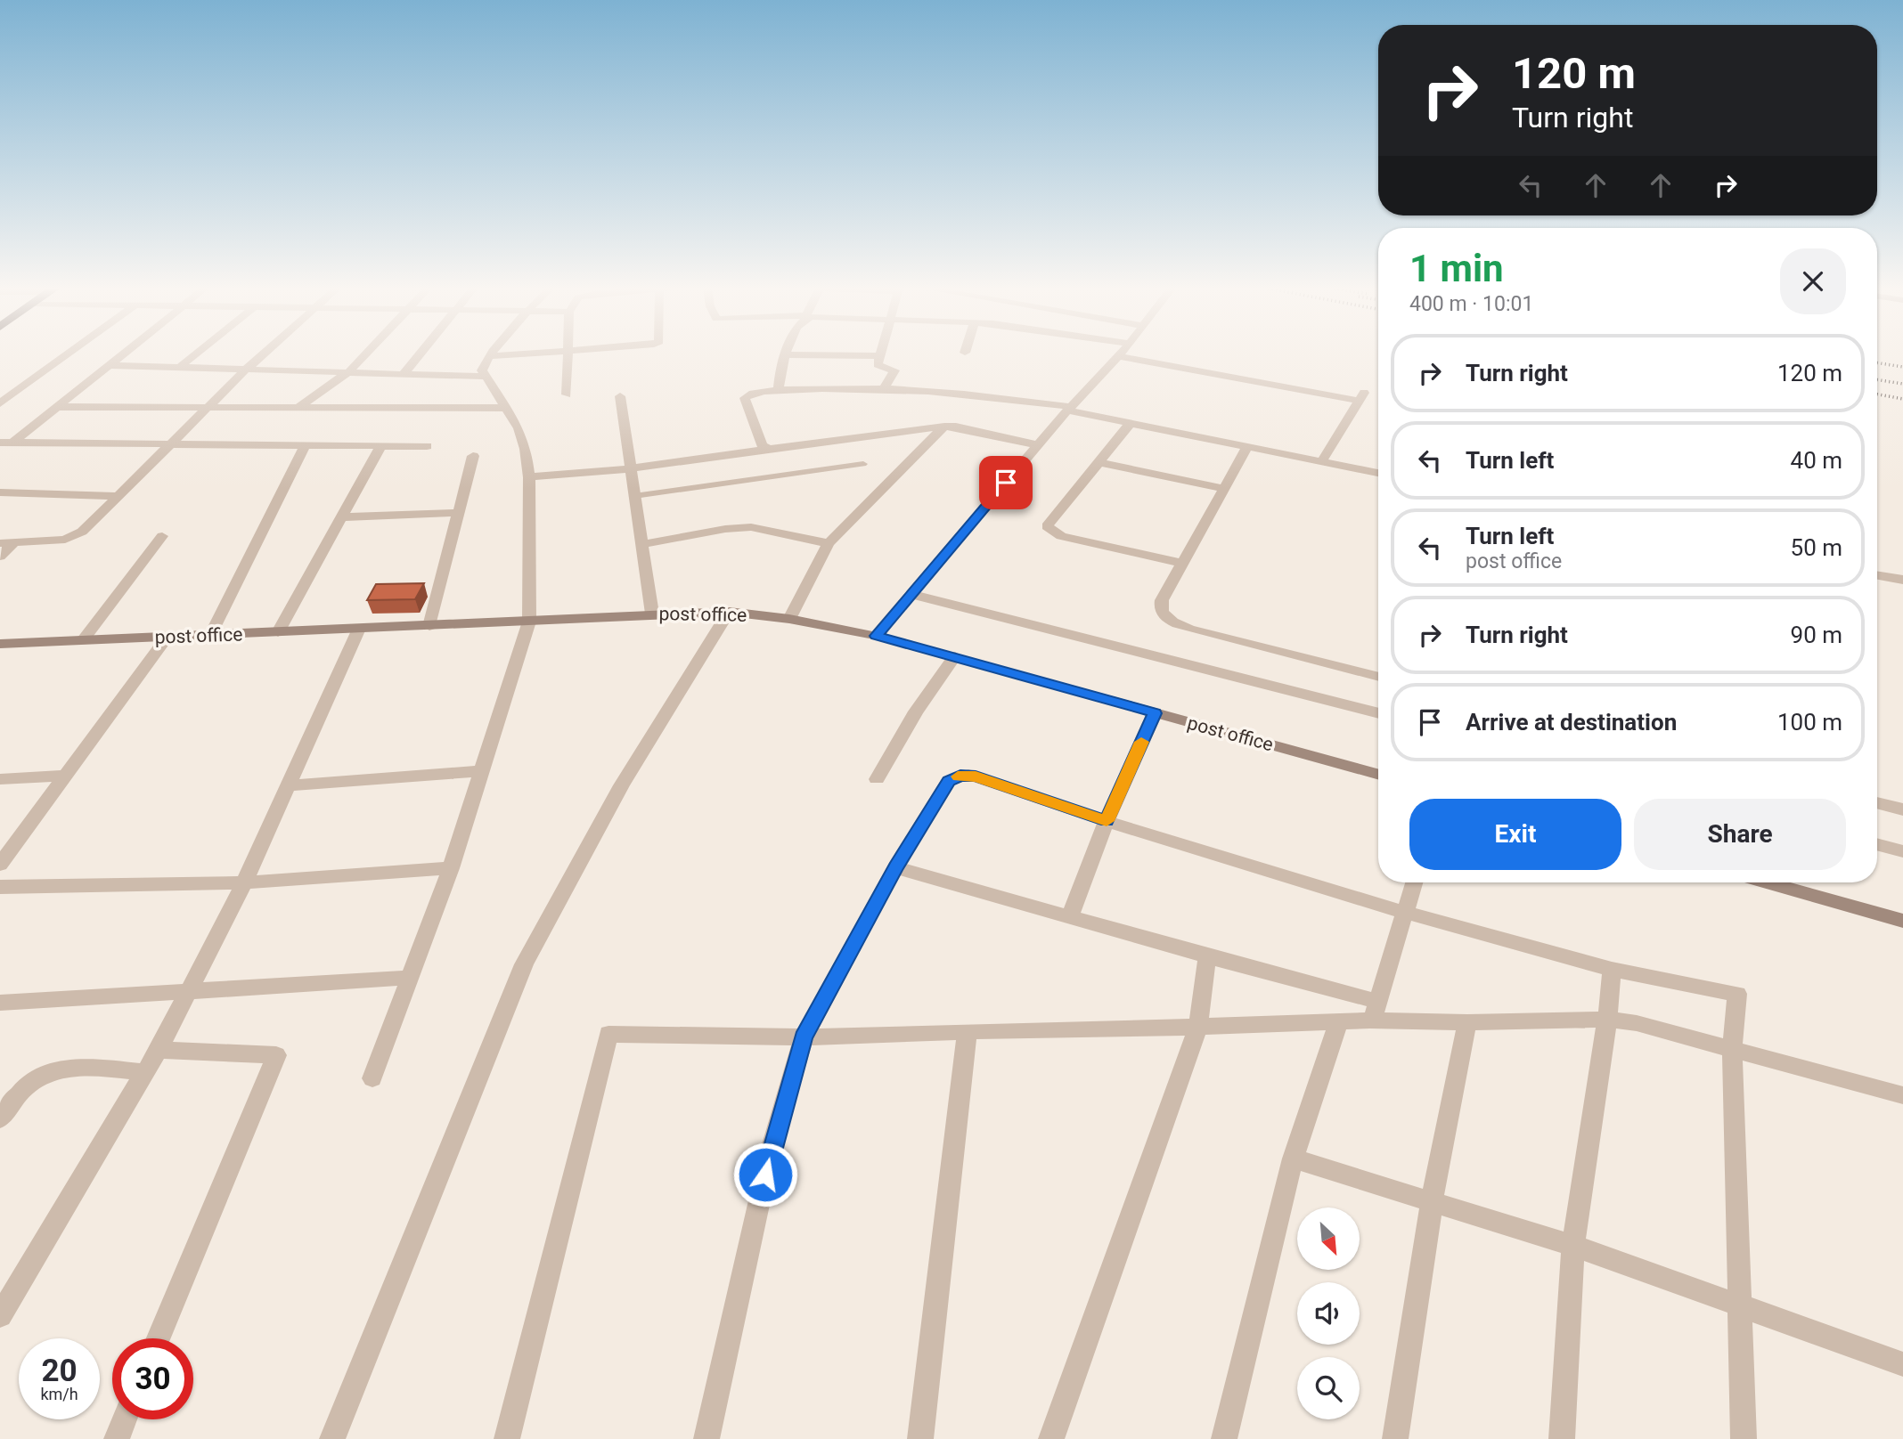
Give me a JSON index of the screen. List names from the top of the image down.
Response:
{
  "streets": {
    "street": ["post office"]
  },
  "north": "bottom right",
  "page": {
    "turn": ["120 m", "Turn right"],
    "heading": ["1 min", "400 m · 10:01"],
    "list": [
      {
        "name": "Turn right",
        "value": "120 m"
      },
      {
        "name": "Turn left",
        "value": "40 m"
      },
      {
        "name": "Turn left",
        "note": "post office",
        "value": "50 m"
      },
      {
        "name": "Turn right",
        "value": "90 m"
      },
      {
        "name": "Arrive at destination",
        "value": "100 m"
      }
    ],
    "buttons": ["Exit", "Share"],
    "speed": "20 km/h",
    "limit": "30"
  }
}
